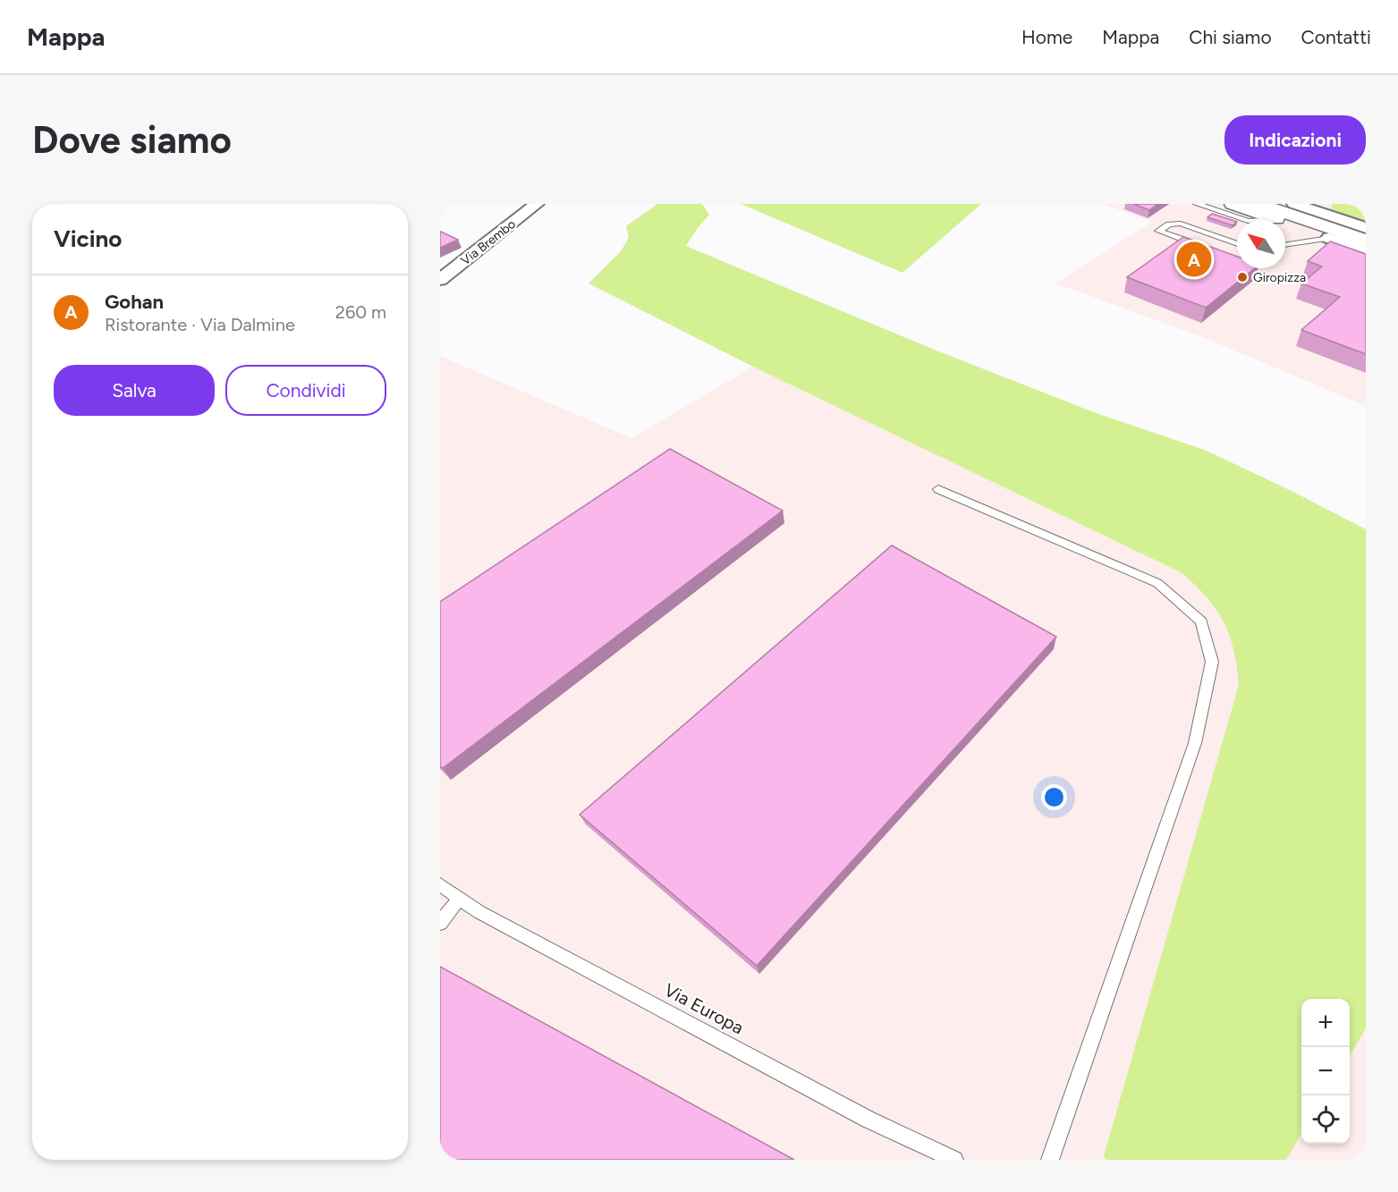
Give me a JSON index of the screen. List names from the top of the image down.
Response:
{
  "streets": {
    "street": ["Via Brembo"],
    "lane": ["Via Europa"]
  },
  "places": ["Giropizza"],
  "north": "top left",
  "page": {
    "header": "Mappa",
    "nav": [
      "Home",
      "Mappa",
      "Chi siamo",
      "Contatti"
    ],
    "buttons": [
      "Indicazioni",
      ["Salva", "Condividi"]
    ],
    "title": "Dove siamo",
    "heading": "Vicino",
    "pins": "A",
    "list": [
      {
        "mark": "A",
        "name": "Gohan",
        "note": "Ristorante · Via Dalmine",
        "value": "260 m"
      }
    ],
    "map_buttons": ["+", "−"]
  }
}
